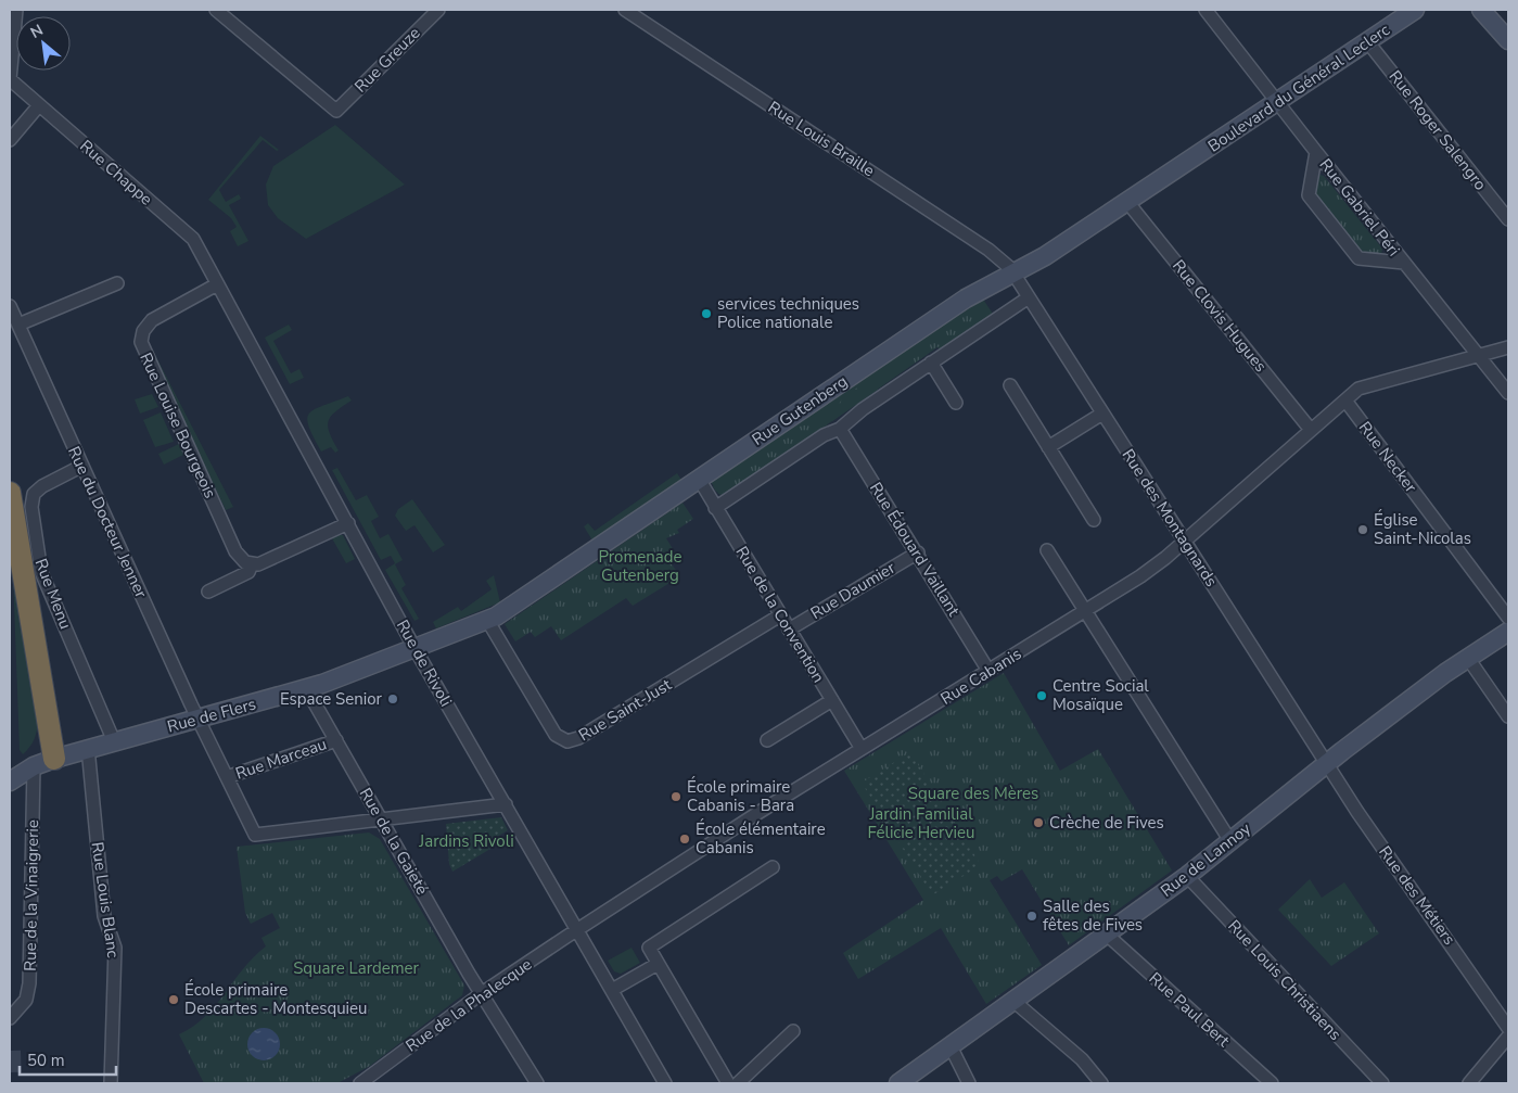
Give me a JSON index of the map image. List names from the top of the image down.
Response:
{
  "streets": {
    "street": [
      "Rue Greuze",
      "Boulevard du Général Leclerc",
      "Rue Roger Salengro",
      "Rue Louis Braille",
      "Rue Chappe",
      "Rue Gabriel Péri",
      "Rue Clovis Hugues",
      "Rue Gutenberg",
      "Rue Louise Bourgeois",
      "Rue Necker",
      "Rue des Montagnards",
      "Rue du Docteur Jenner",
      "Rue Édouard Vaillant",
      "Rue Daumier",
      "Rue Menu",
      "Rue de la Convention",
      "Rue de Rivoli",
      "Rue Cabanis",
      "Rue Saint-Just",
      "Rue de Flers",
      "Rue Marceau",
      "Rue de la Gaieté",
      "Rue de Lannoy",
      "Rue de la Vinaigrerie",
      "Rue des Métiers",
      "Rue Louis Blanc",
      "Rue Louis Christiaens",
      "Rue de la Phalecque",
      "Rue Paul Bert"
    ]
  },
  "crossings": [
    ["Boulevard du Général Leclerc", "Rue Roger Salengro"],
    ["Boulevard du Général Leclerc", "Rue Gabriel Péri"],
    ["Boulevard du Général Leclerc", "Rue Gutenberg"],
    ["Rue Louis Braille", "Rue Gutenberg"],
    ["Rue Louis Braille", "Rue des Montagnards"],
    ["Rue Chappe", "Rue de Rivoli"],
    ["Rue Gabriel Péri", "Rue Cabanis"],
    ["Rue Clovis Hugues", "Rue Gutenberg"],
    ["Rue Clovis Hugues", "Rue Cabanis"],
    ["Rue Gutenberg", "Rue des Montagnards"],
    ["Rue Gutenberg", "Rue de la Convention"],
    ["Rue Gutenberg", "Rue de Rivoli"],
    ["Rue Gutenberg", "Rue Saint-Just"],
    ["Rue Gutenberg", "Rue de Flers"],
    ["Rue Louise Bourgeois", "Rue de Rivoli"],
    ["Rue Necker", "Rue Cabanis"],
    ["Rue des Montagnards", "Rue Cabanis"],
    ["Rue des Montagnards", "Rue de Lannoy"],
    ["Rue des Montagnards", "Rue des Métiers"],
    ["Rue du Docteur Jenner", "Rue Menu"],
    ["Rue du Docteur Jenner", "Rue de Flers"],
    ["Rue du Docteur Jenner", "Rue Marceau"],
    ["Rue du Docteur Jenner", "Rue de la Gaieté"],
    ["Rue Édouard Vaillant", "Rue Daumier"],
    ["Rue Édouard Vaillant", "Rue Cabanis"],
    ["Rue Daumier", "Rue de la Convention"],
    ["Rue Menu", "Rue de Flers"],
    ["Rue de la Convention", "Rue Cabanis"],
    ["Rue de la Convention", "Rue Saint-Just"],
    ["Rue de Rivoli", "Rue Cabanis"],
    ["Rue de Rivoli", "Rue de Flers"],
    ["Rue de Rivoli", "Rue de la Phalecque"],
    ["Rue Cabanis", "Rue de la Phalecque"],
    ["Rue de Flers", "Rue de la Gaieté"],
    ["Rue de Flers", "Rue de la Vinaigrerie"],
    ["Rue de Flers", "Rue Louis Blanc"],
    ["Rue Marceau", "Rue de la Gaieté"],
    ["Rue de la Gaieté", "Rue de la Phalecque"],
    ["Rue de Lannoy", "Rue des Métiers"],
    ["Rue de Lannoy", "Rue Louis Christiaens"],
    ["Rue de Lannoy", "Rue Paul Bert"]
  ],
  "parks": [
    "Promenade Gutenberg",
    "Square des Mères",
    "Jardin Familial Félicie Hervieu",
    "Jardins Rivoli",
    "Square Lardemer"
  ],
  "places": [
    "services techniques Police nationale",
    "Église Saint-Nicolas",
    "Centre Social Mosaïque",
    "Espace Senior",
    "École primaire Cabanis - Bara",
    "Crèche de Fives",
    "École élémentaire Cabanis",
    "Salle des fêtes de Fives",
    "École primaire Descartes - Montesquieu"
  ],
  "scale_bar": "50 m",
  "north": "top left"
}
